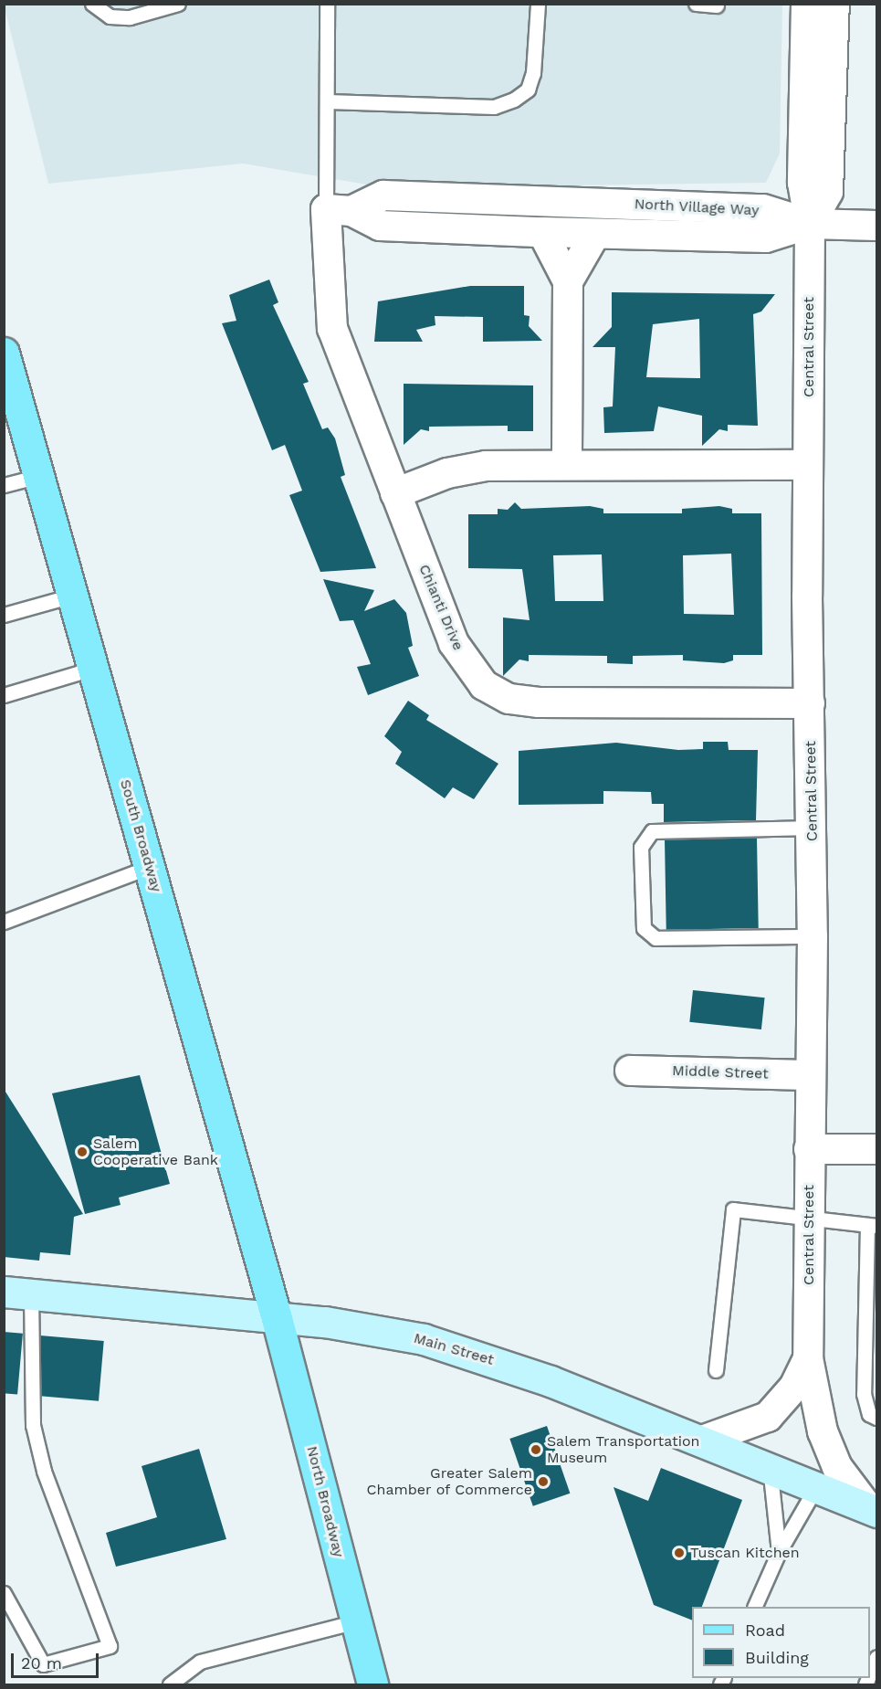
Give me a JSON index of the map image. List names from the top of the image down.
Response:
{
  "streets": {
    "main road": ["South Broadway", "Main Street", "North Broadway"],
    "street": [
      "North Village Way",
      "Central Street",
      "Chianti Drive",
      "Middle Street"
    ]
  },
  "crossings": [
    ["North Village Way", "Central Street"],
    ["North Village Way", "Chianti Drive"],
    ["Central Street", "Chianti Drive"],
    ["Central Street", "Middle Street"],
    ["Central Street", "Main Street"],
    ["South Broadway", "Main Street"],
    ["South Broadway", "North Broadway"],
    ["Main Street", "North Broadway"]
  ],
  "places": [
    "Salem Cooperative Bank",
    "Salem Transportation Museum",
    "Greater Salem Chamber of Commerce",
    "Tuscan Kitchen"
  ],
  "legend": ["Road", "Building"],
  "scale_bar": "20 m"
}
